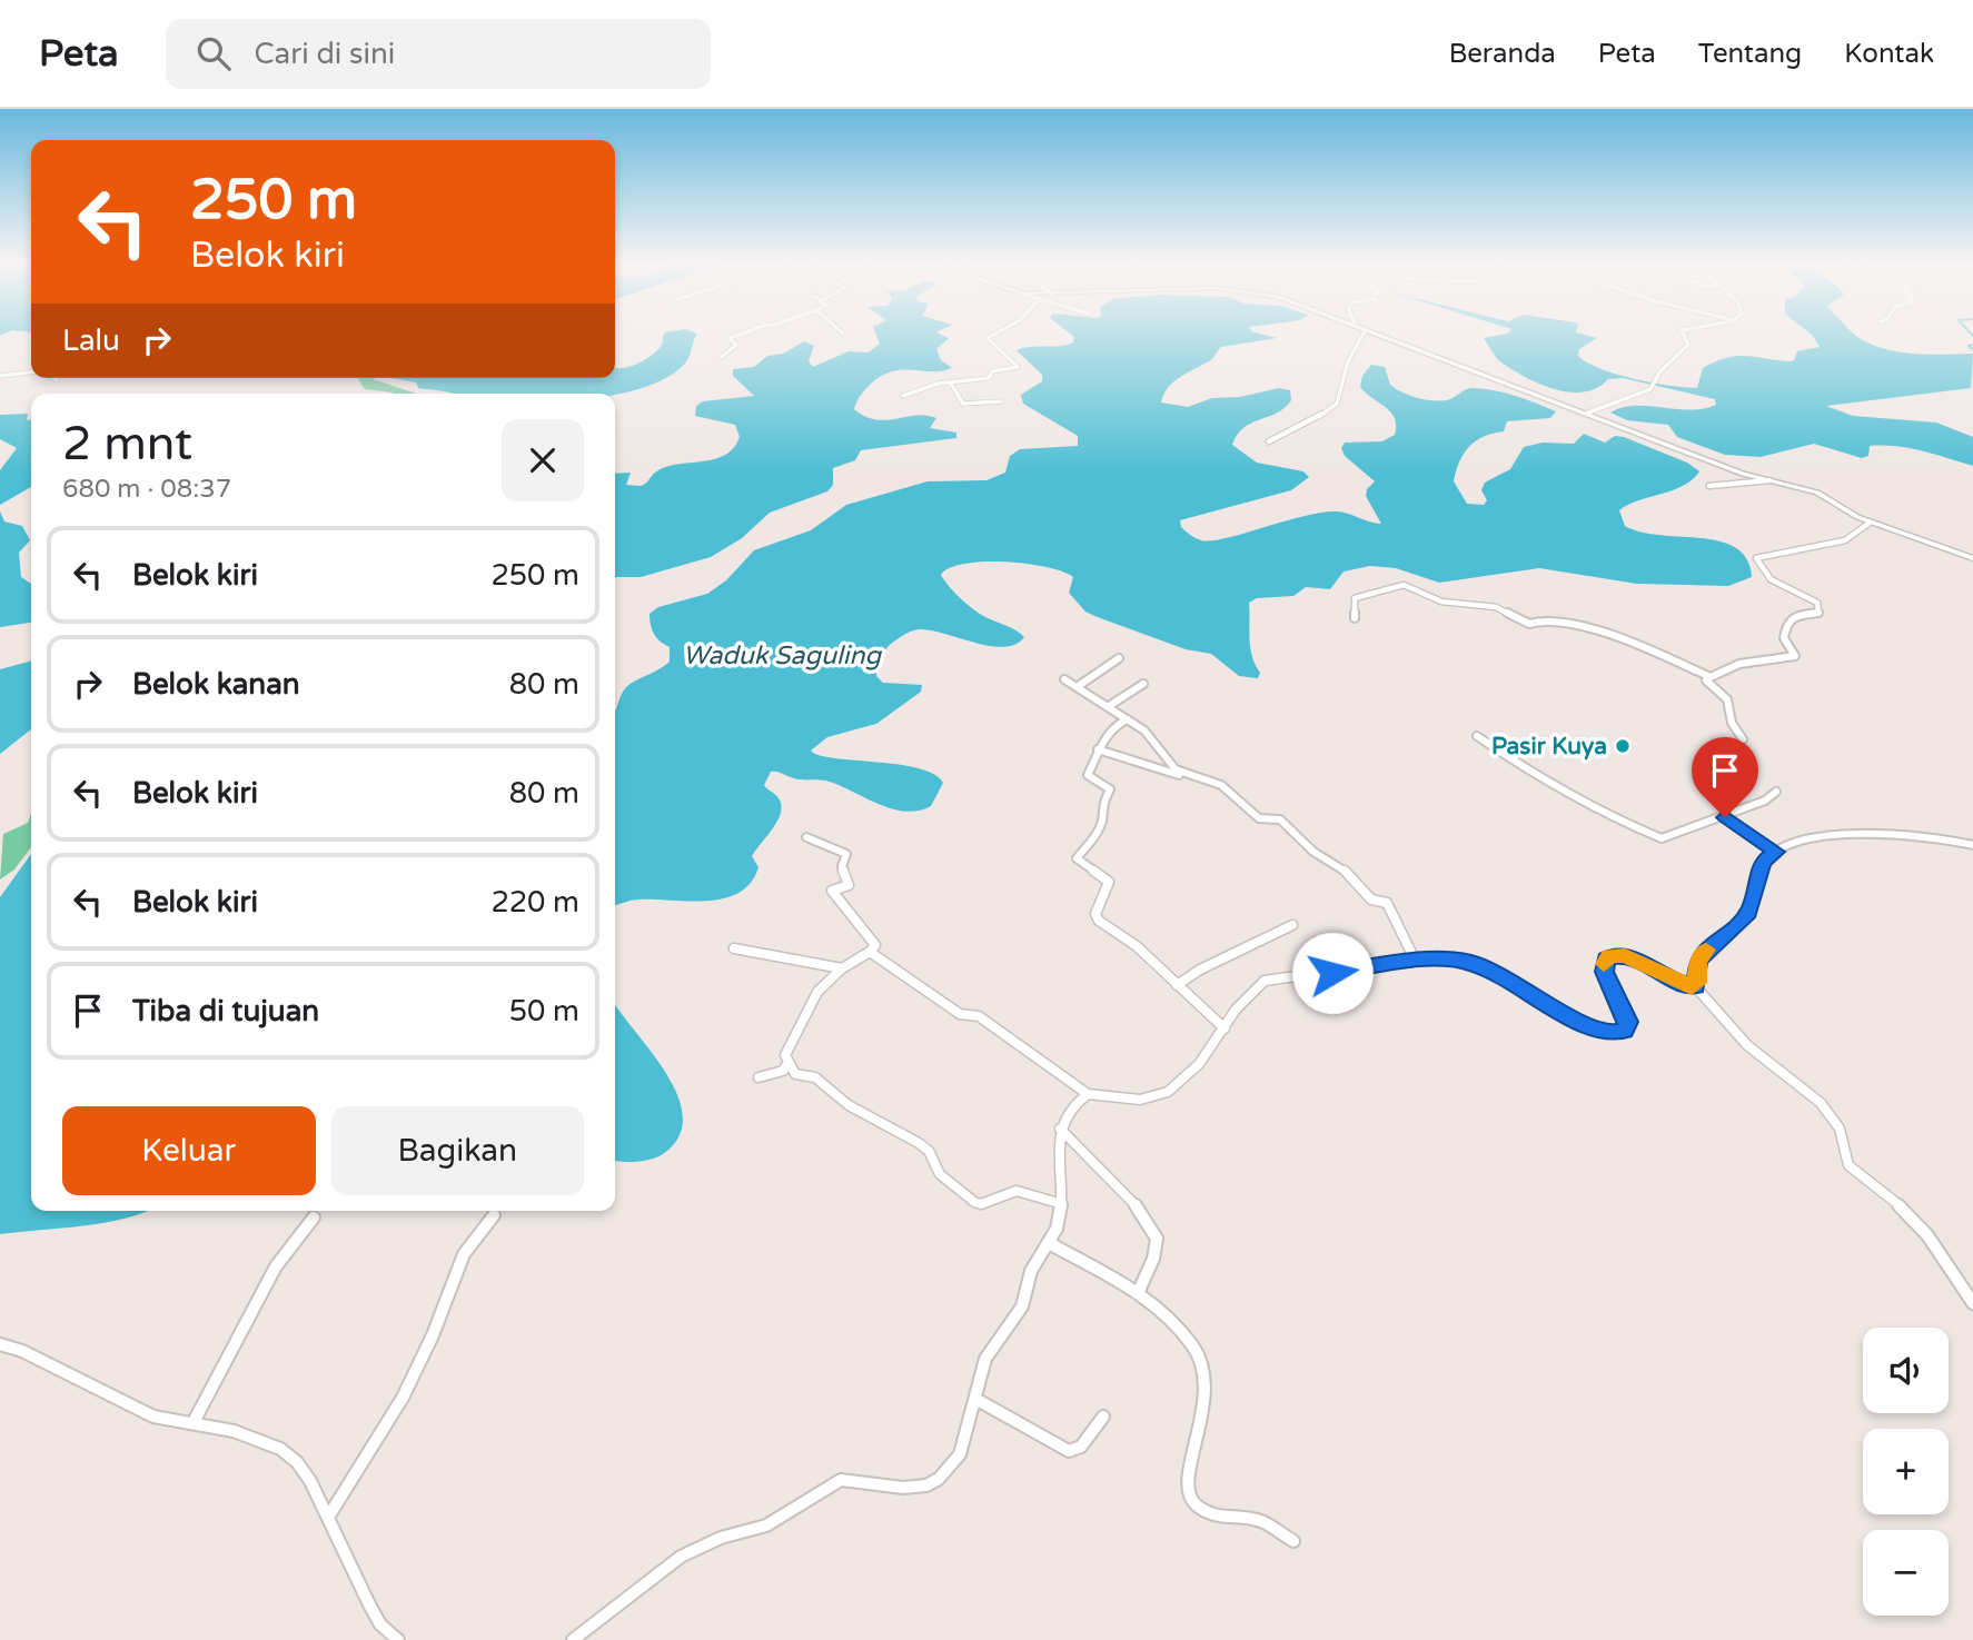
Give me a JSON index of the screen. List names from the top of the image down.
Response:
{
  "water": ["Waduk Saguling"],
  "places": ["Pasir Kuya"],
  "page": {
    "header": "Peta",
    "search": "Cari di sini",
    "nav": [
      "Beranda",
      "Peta",
      "Tentang",
      "Kontak"
    ],
    "turn": ["250 m", "Belok kiri"],
    "then": "Lalu",
    "heading": ["2 mnt", "680 m · 08:37"],
    "list": [
      {
        "name": "Belok kiri",
        "value": "250 m"
      },
      {
        "name": "Belok kanan",
        "value": "80 m"
      },
      {
        "name": "Belok kiri",
        "value": "80 m"
      },
      {
        "name": "Belok kiri",
        "value": "220 m"
      },
      {
        "name": "Tiba di tujuan",
        "value": "50 m"
      }
    ],
    "buttons": ["Keluar", "Bagikan"],
    "map_buttons": ["+", "−"]
  }
}
